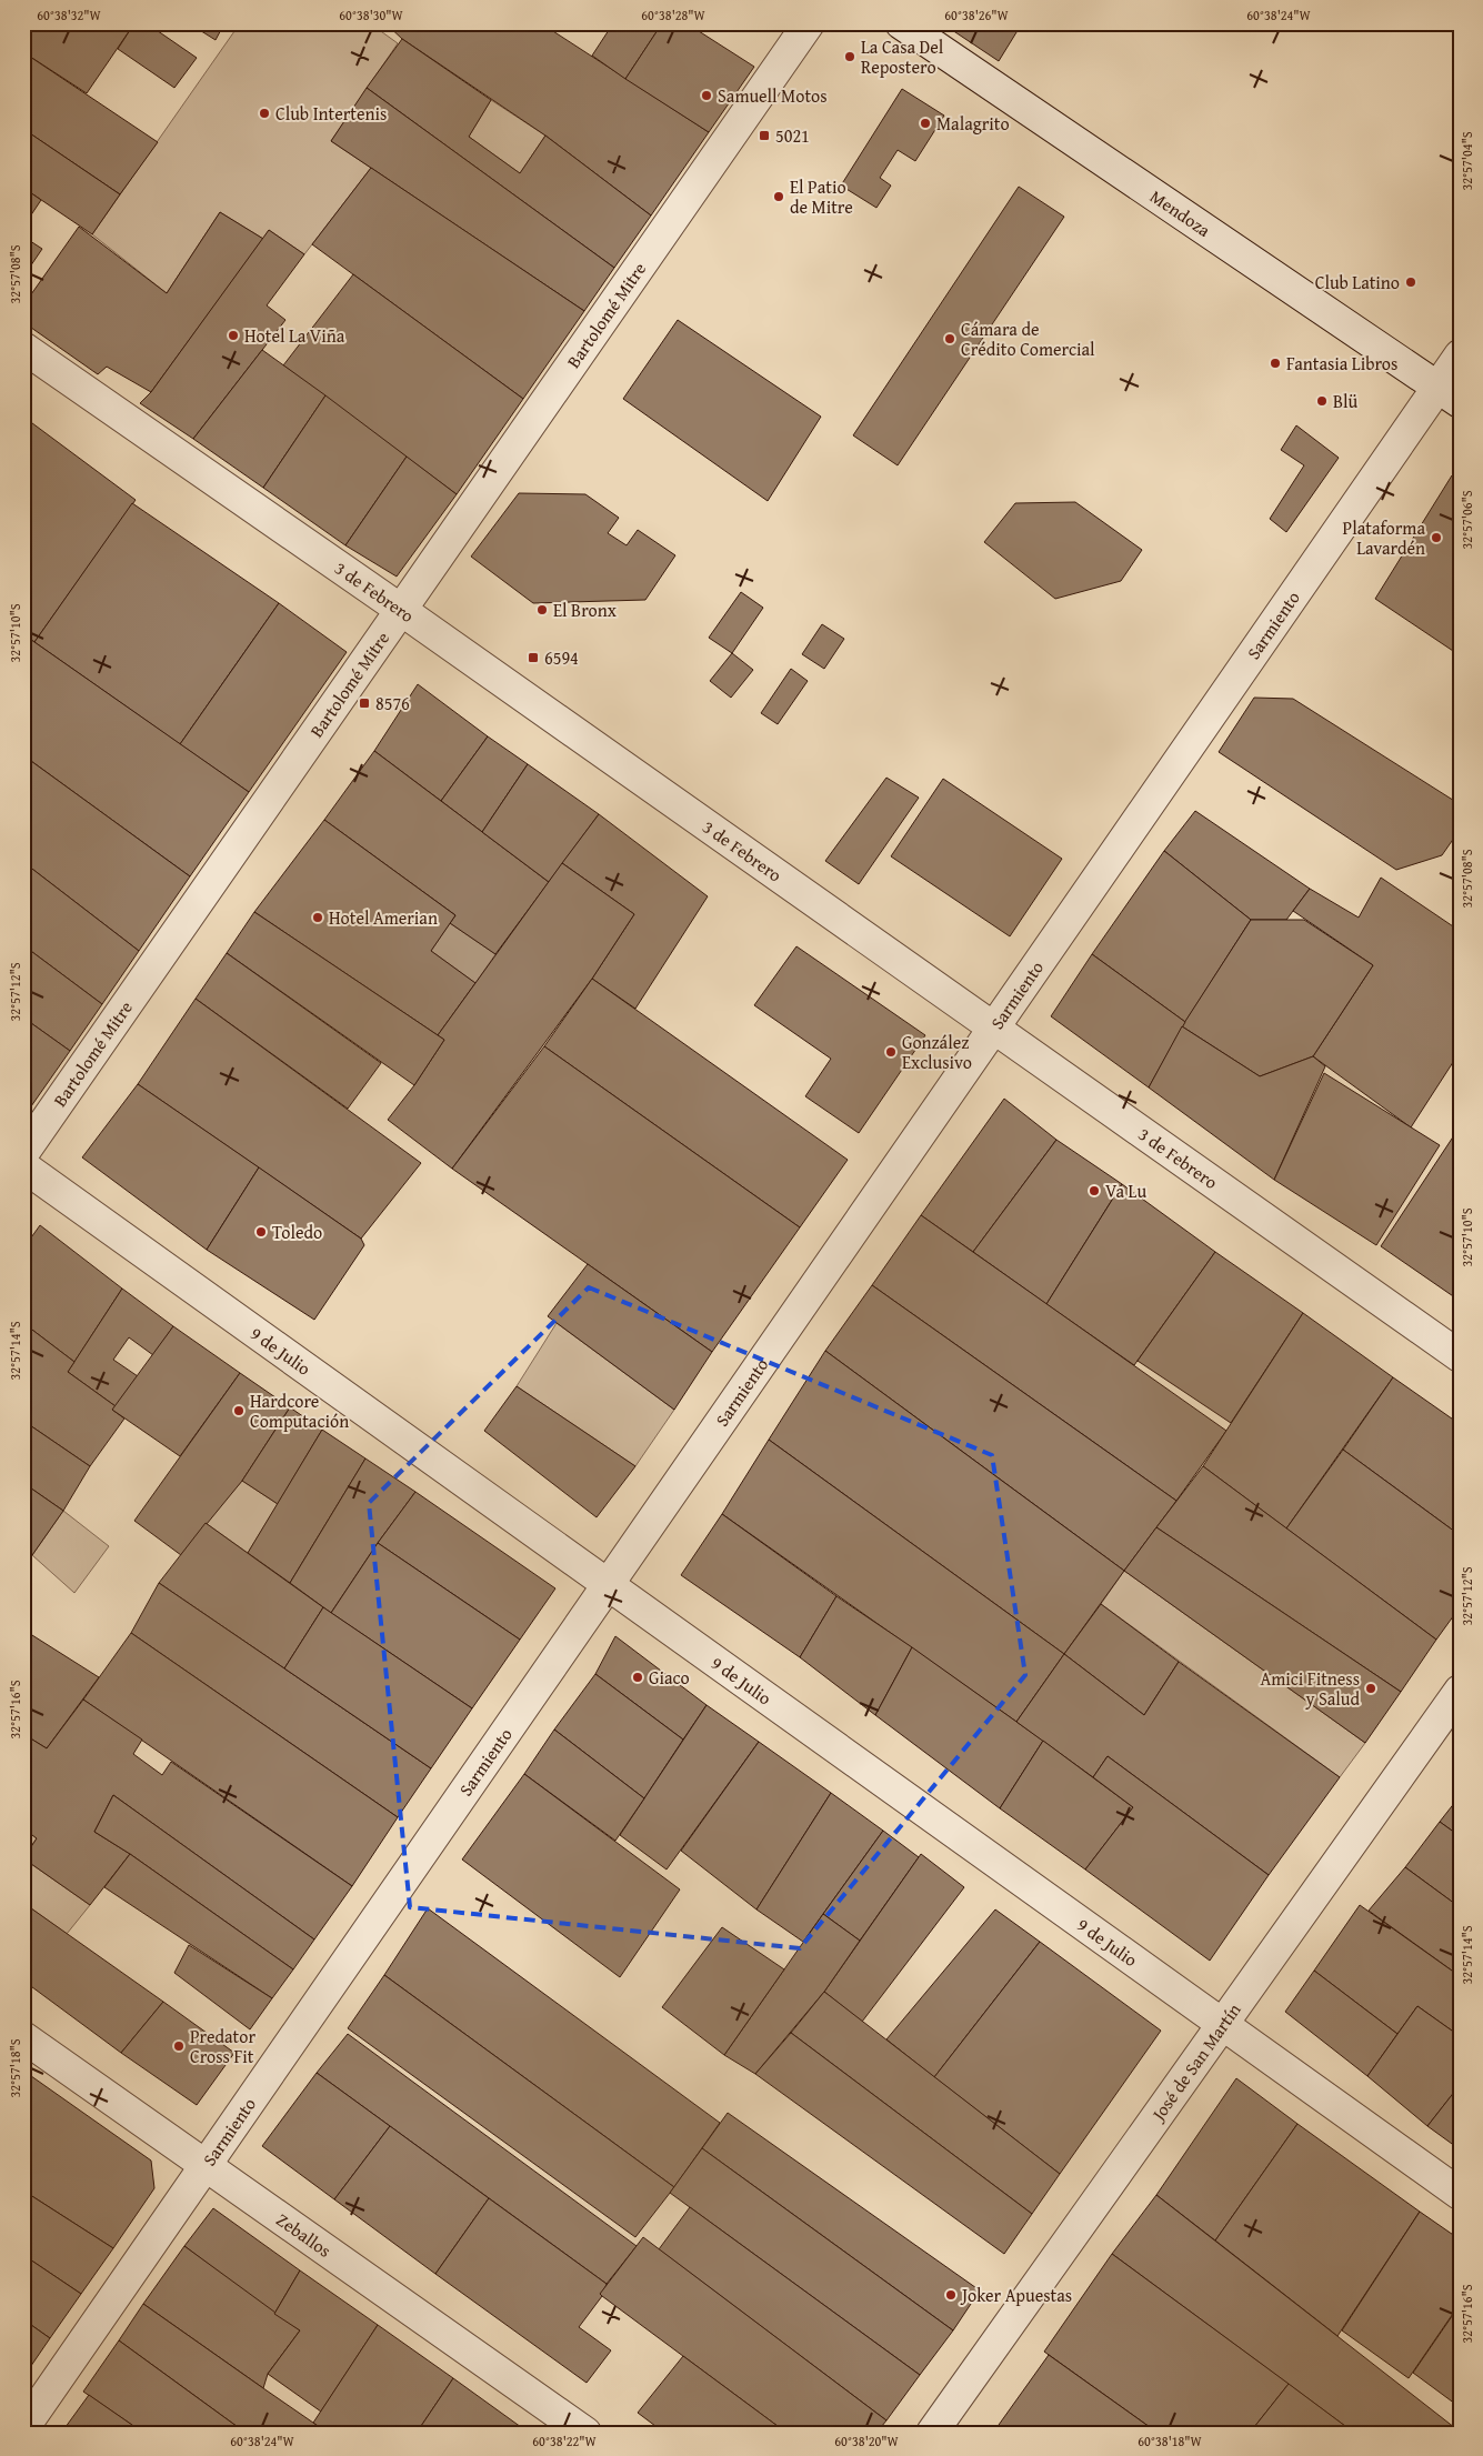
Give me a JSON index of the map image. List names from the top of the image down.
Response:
{
  "streets": {
    "street": [
      "Mendoza",
      "Bartolomé Mitre",
      "3 de Febrero",
      "Sarmiento",
      "9 de Julio",
      "José de San Martín",
      "Zeballos"
    ]
  },
  "crossings": [
    ["Mendoza", "Sarmiento"],
    ["Bartolomé Mitre", "3 de Febrero"],
    ["3 de Febrero", "Sarmiento"],
    ["Sarmiento", "9 de Julio"],
    ["Sarmiento", "Zeballos"],
    ["9 de Julio", "José de San Martín"]
  ],
  "places": {
    "other": [
      "La Casa Del Repostero",
      "Samuell Motos",
      "Club Intertenis",
      "Malagrito",
      "El Patio de Mitre",
      "Club Latino",
      "Hotel La Viña",
      "Cámara de Crédito Comercial",
      "Fantasia Libros",
      "Blü",
      "Plataforma Lavardén",
      "El Bronx",
      "Hotel Amerian",
      "González Exclusivo",
      "Va Lu",
      "Toledo",
      "Hardcore Computación",
      "Giaco",
      "Amici Fitness y Salud",
      "Predator Cross Fit",
      "Joker Apuestas"
    ],
    "transit": ["5021", "6594", "8576"]
  },
  "coordinates": [
    "60°38'32\"W",
    "60°38'30\"W",
    "60°38'28\"W",
    "60°38'26\"W",
    "60°38'24\"W",
    "32°57'04\"S",
    "32°57'08\"S",
    "32°57'06\"S",
    "32°57'10\"S",
    "32°57'12\"S",
    "32°57'14\"S",
    "32°57'16\"S",
    "32°57'18\"S",
    "60°38'22\"W",
    "60°38'20\"W",
    "60°38'18\"W"
  ]
}
